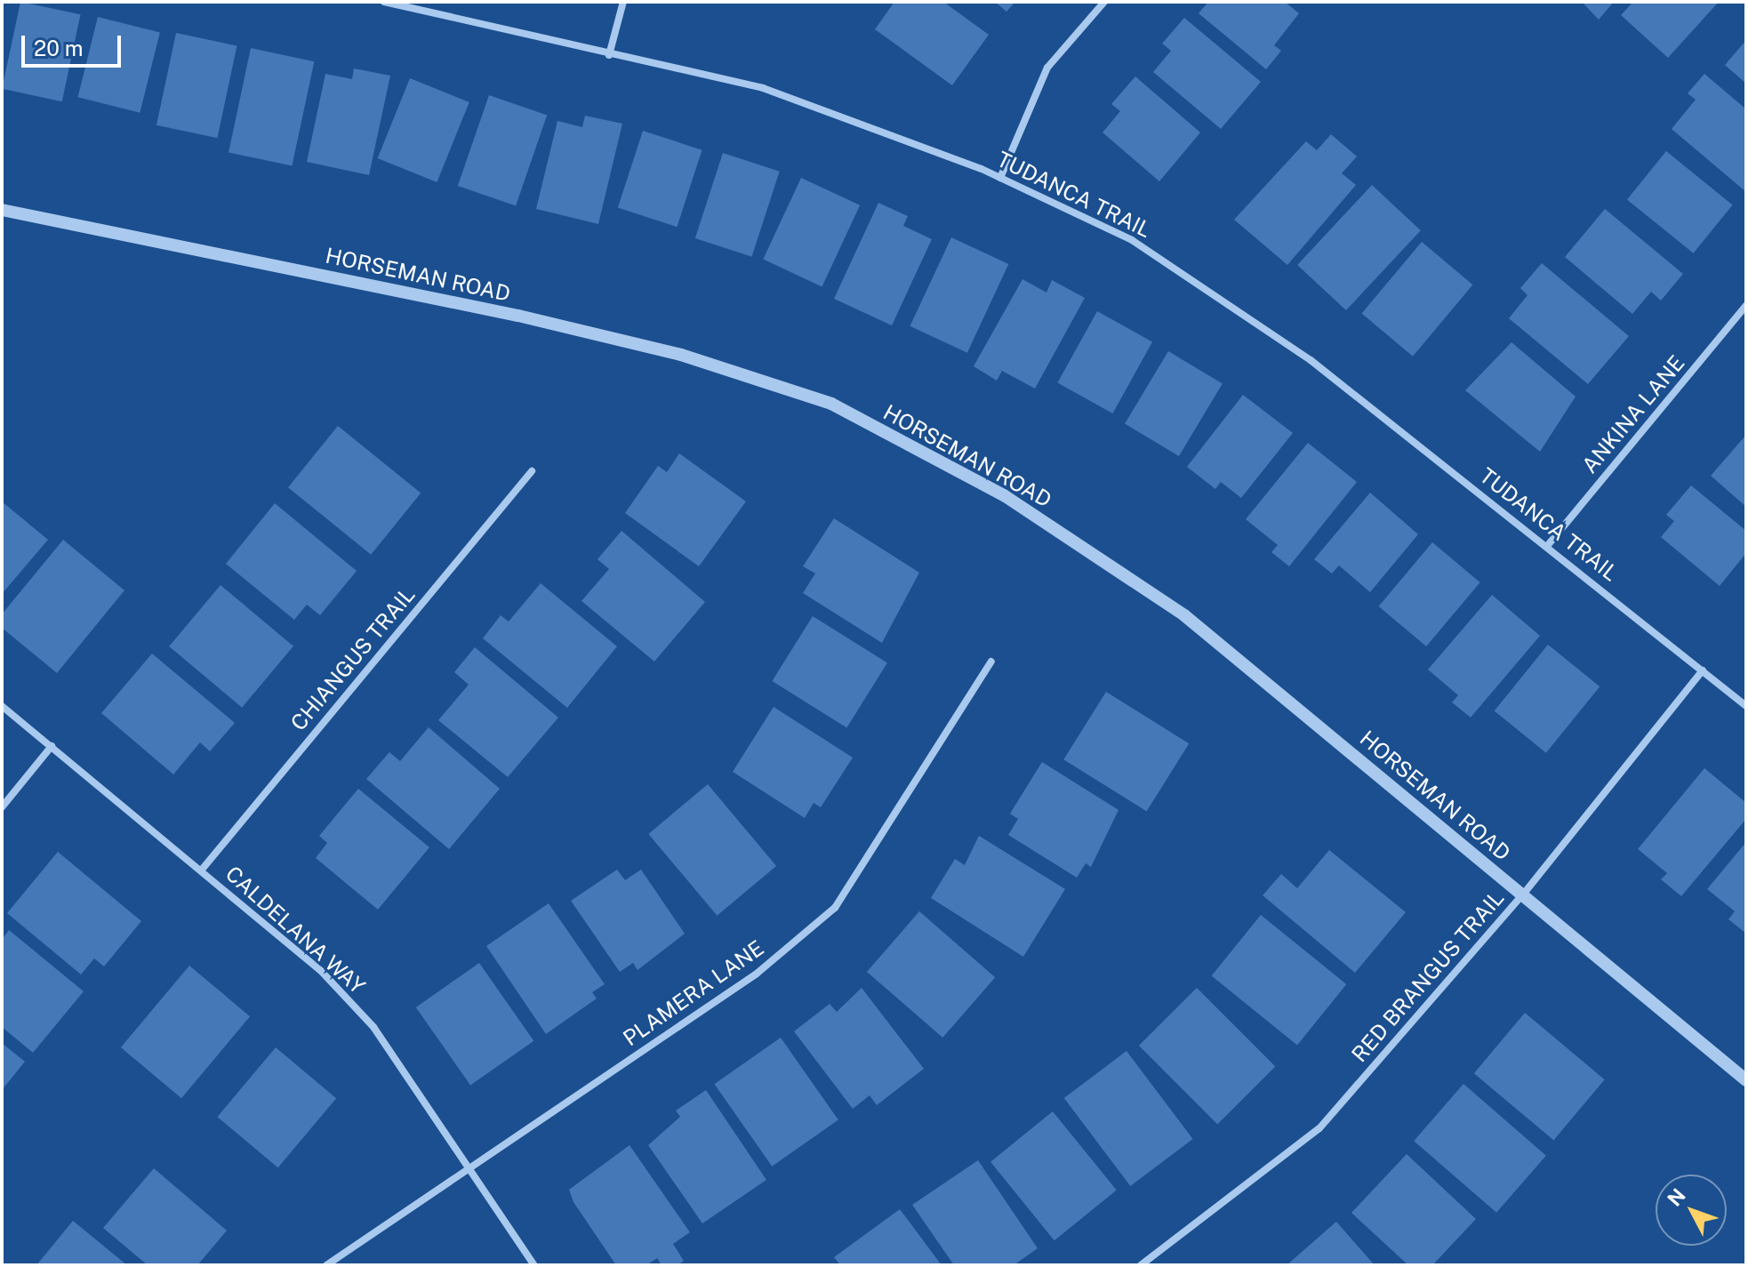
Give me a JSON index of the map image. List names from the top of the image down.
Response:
{
  "streets": {
    "street": [
      "TUDANCA TRAIL",
      "HORSEMAN ROAD",
      "ANKINA LANE",
      "CHIANGUS TRAIL",
      "CALDELANA WAY",
      "RED BRANGUS TRAIL",
      "PLAMERA LANE"
    ]
  },
  "crossings": [
    ["TUDANCA TRAIL", "ANKINA LANE"],
    ["TUDANCA TRAIL", "RED BRANGUS TRAIL"],
    ["HORSEMAN ROAD", "RED BRANGUS TRAIL"],
    ["CHIANGUS TRAIL", "CALDELANA WAY"],
    ["CALDELANA WAY", "PLAMERA LANE"]
  ],
  "scale_bar": "20 m",
  "north": "top left"
}
